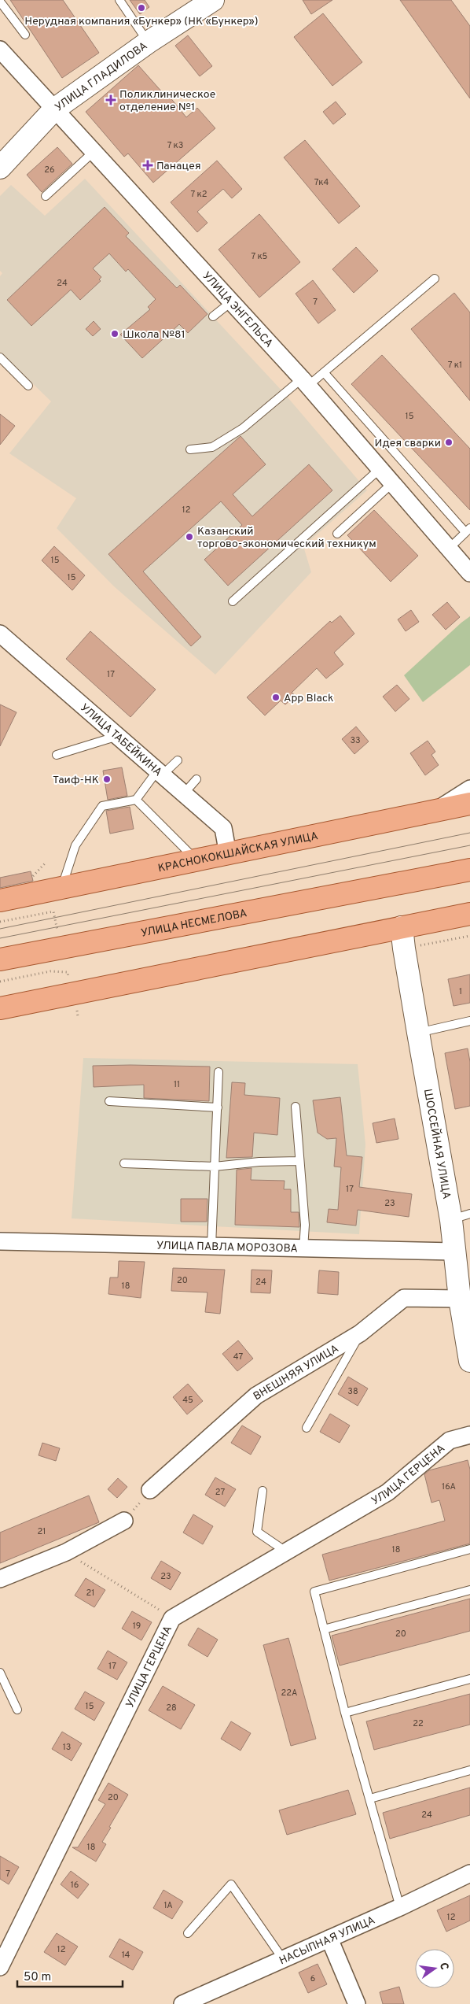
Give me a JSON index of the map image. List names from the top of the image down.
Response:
{
  "streets": {
    "main road": ["КРАСНОКОКШАЙСКАЯ УЛИЦА", "УЛИЦА НЕСМЕЛОВА"],
    "street": [
      "УЛИЦА ГЛАДИЛОВА",
      "УЛИЦА ЭНГЕЛЬСА",
      "УЛИЦА ТАБЕЙКИНА",
      "ШОССЕЙНАЯ УЛИЦА",
      "УЛИЦА ПАВЛА МОРОЗОВА",
      "ВНЕШНЯЯ УЛИЦА",
      "УЛИЦА ГЕРЦЕНА",
      "НАСЫПНАЯ УЛИЦА"
    ]
  },
  "crossings": [
    ["УЛИЦА ГЛАДИЛОВА", "УЛИЦА ЭНГЕЛЬСА"],
    ["УЛИЦА ТАБЕЙКИНА", "КРАСНОКОКШАЙСКАЯ УЛИЦА"],
    ["ШОССЕЙНАЯ УЛИЦА", "УЛИЦА ПАВЛА МОРОЗОВА"],
    ["ШОССЕЙНАЯ УЛИЦА", "ВНЕШНЯЯ УЛИЦА"]
  ],
  "places": {
    "other": [
      "Нерудная компания «Бункер» (НК «Бункер»)",
      "Школа №81",
      "Идея сварки",
      "Казанский торгово-экономический техникум",
      "App Black",
      "Таиф-НК"
    ],
    "health": ["Поликлиническое отделение №1", "Панацея"]
  },
  "house_numbers": [
    "7 к3",
    "26",
    "7к4",
    "7 к2",
    "7 к5",
    "24",
    "7",
    "7 к1",
    "15",
    "12",
    "15",
    "15",
    "17",
    "33",
    "1",
    "11",
    "17",
    "23",
    "20",
    "24",
    "18",
    "47",
    "38",
    "45",
    "16А",
    "27",
    "21",
    "18",
    "23",
    "21",
    "19",
    "20",
    "17",
    "22А",
    "15",
    "28",
    "22",
    "13",
    "20",
    "24",
    "18",
    "7",
    "16",
    "1А",
    "12",
    "12",
    "14",
    "6"
  ],
  "scale_bar": "50 m",
  "north": "right"
}
